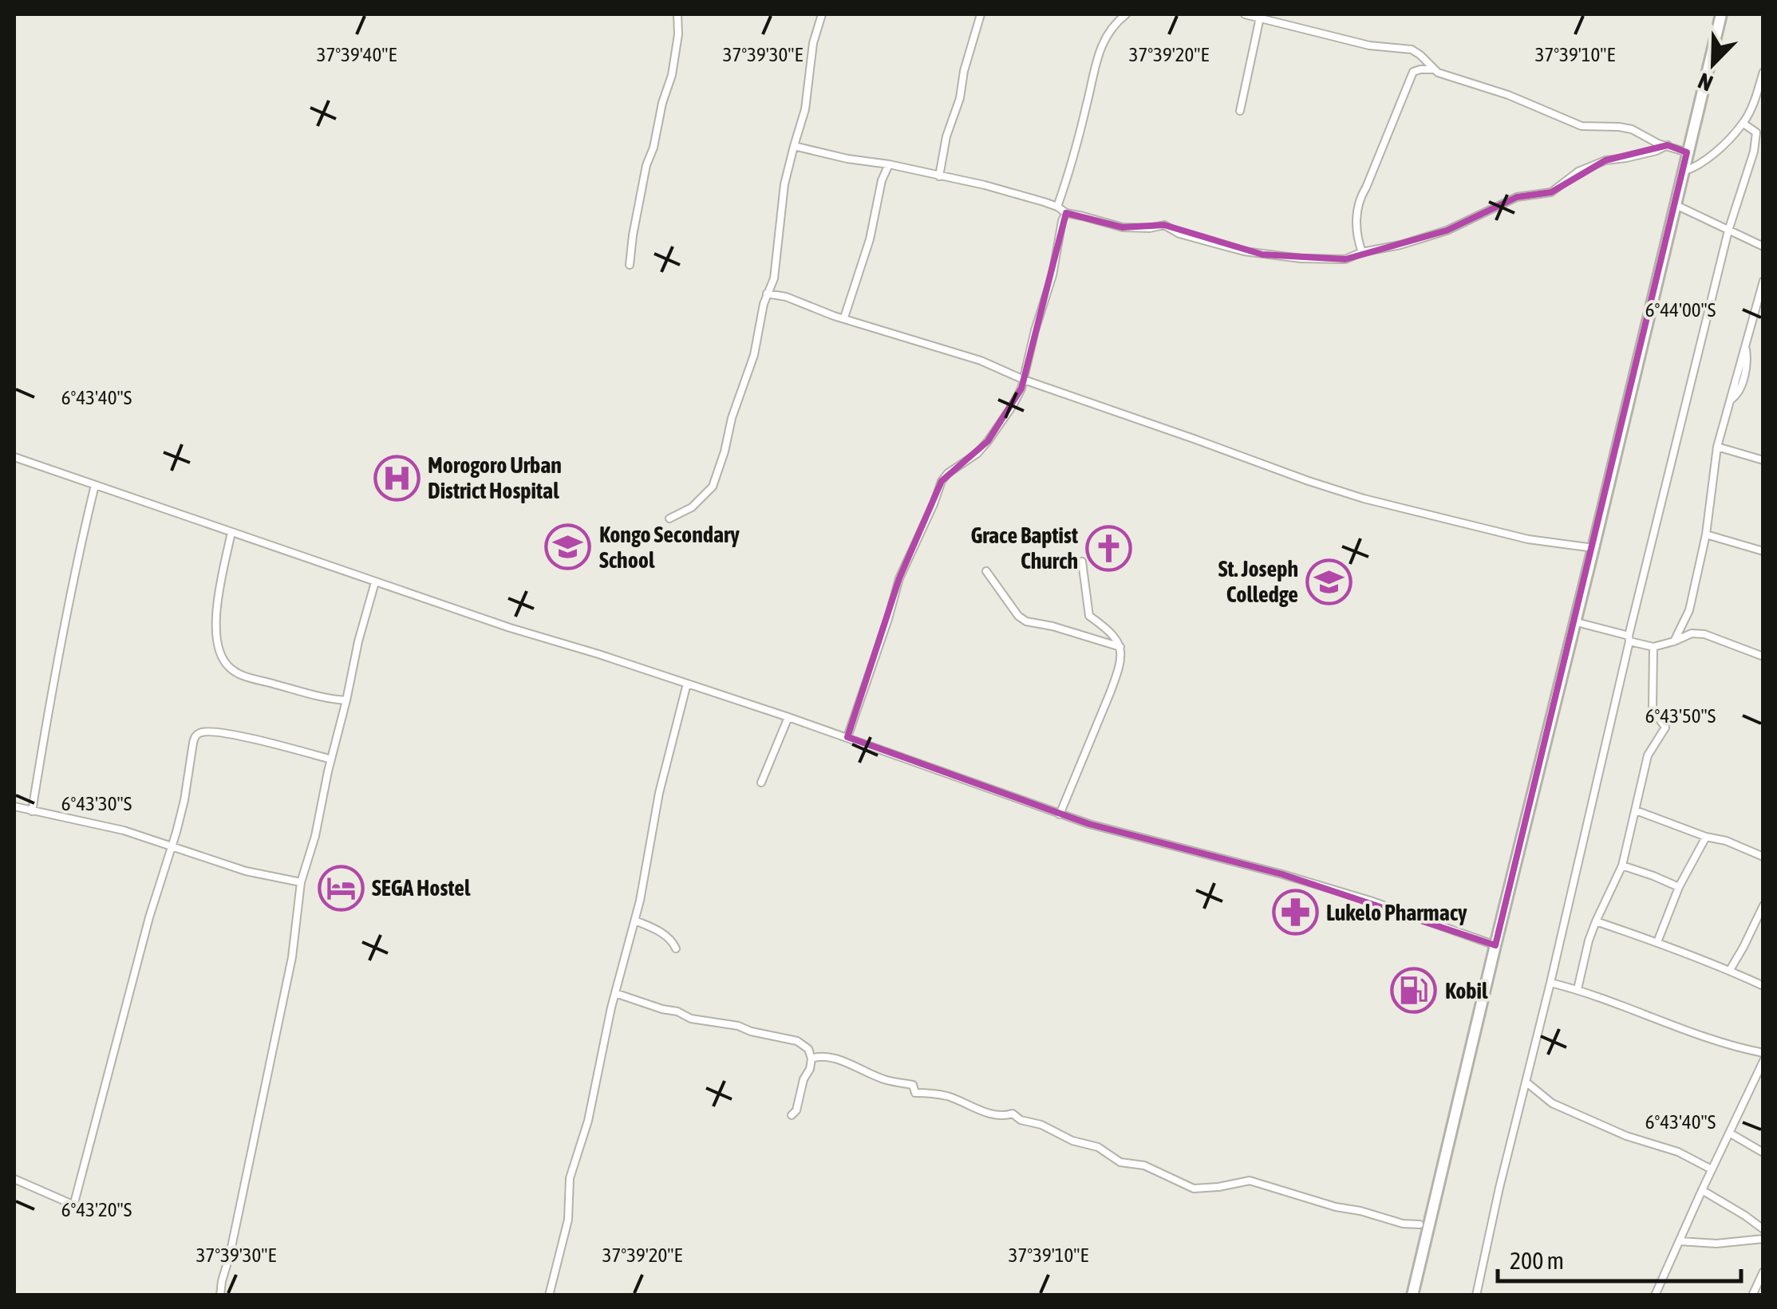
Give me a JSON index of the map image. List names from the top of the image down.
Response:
{
  "places": {
    "hospital": ["Morogoro Urban District Hospital"],
    "school or university": ["Kongo Secondary School", "St. Joseph Colledge"],
    "church": ["Grace Baptist Church"],
    "hotel": ["SEGA Hostel"],
    "pharmacy": ["Lukelo Pharmacy"],
    "fuel station": ["Kobil"]
  },
  "scale_bar": "200 m",
  "north": "bottom left",
  "coordinates": [
    "37°39'40\"E",
    "37°39'30\"E",
    "37°39'20\"E",
    "37°39'10\"E",
    "6°44'00\"S",
    "6°43'40\"S",
    "6°43'50\"S",
    "6°43'30\"S",
    "6°43'20\"S"
  ]
}
